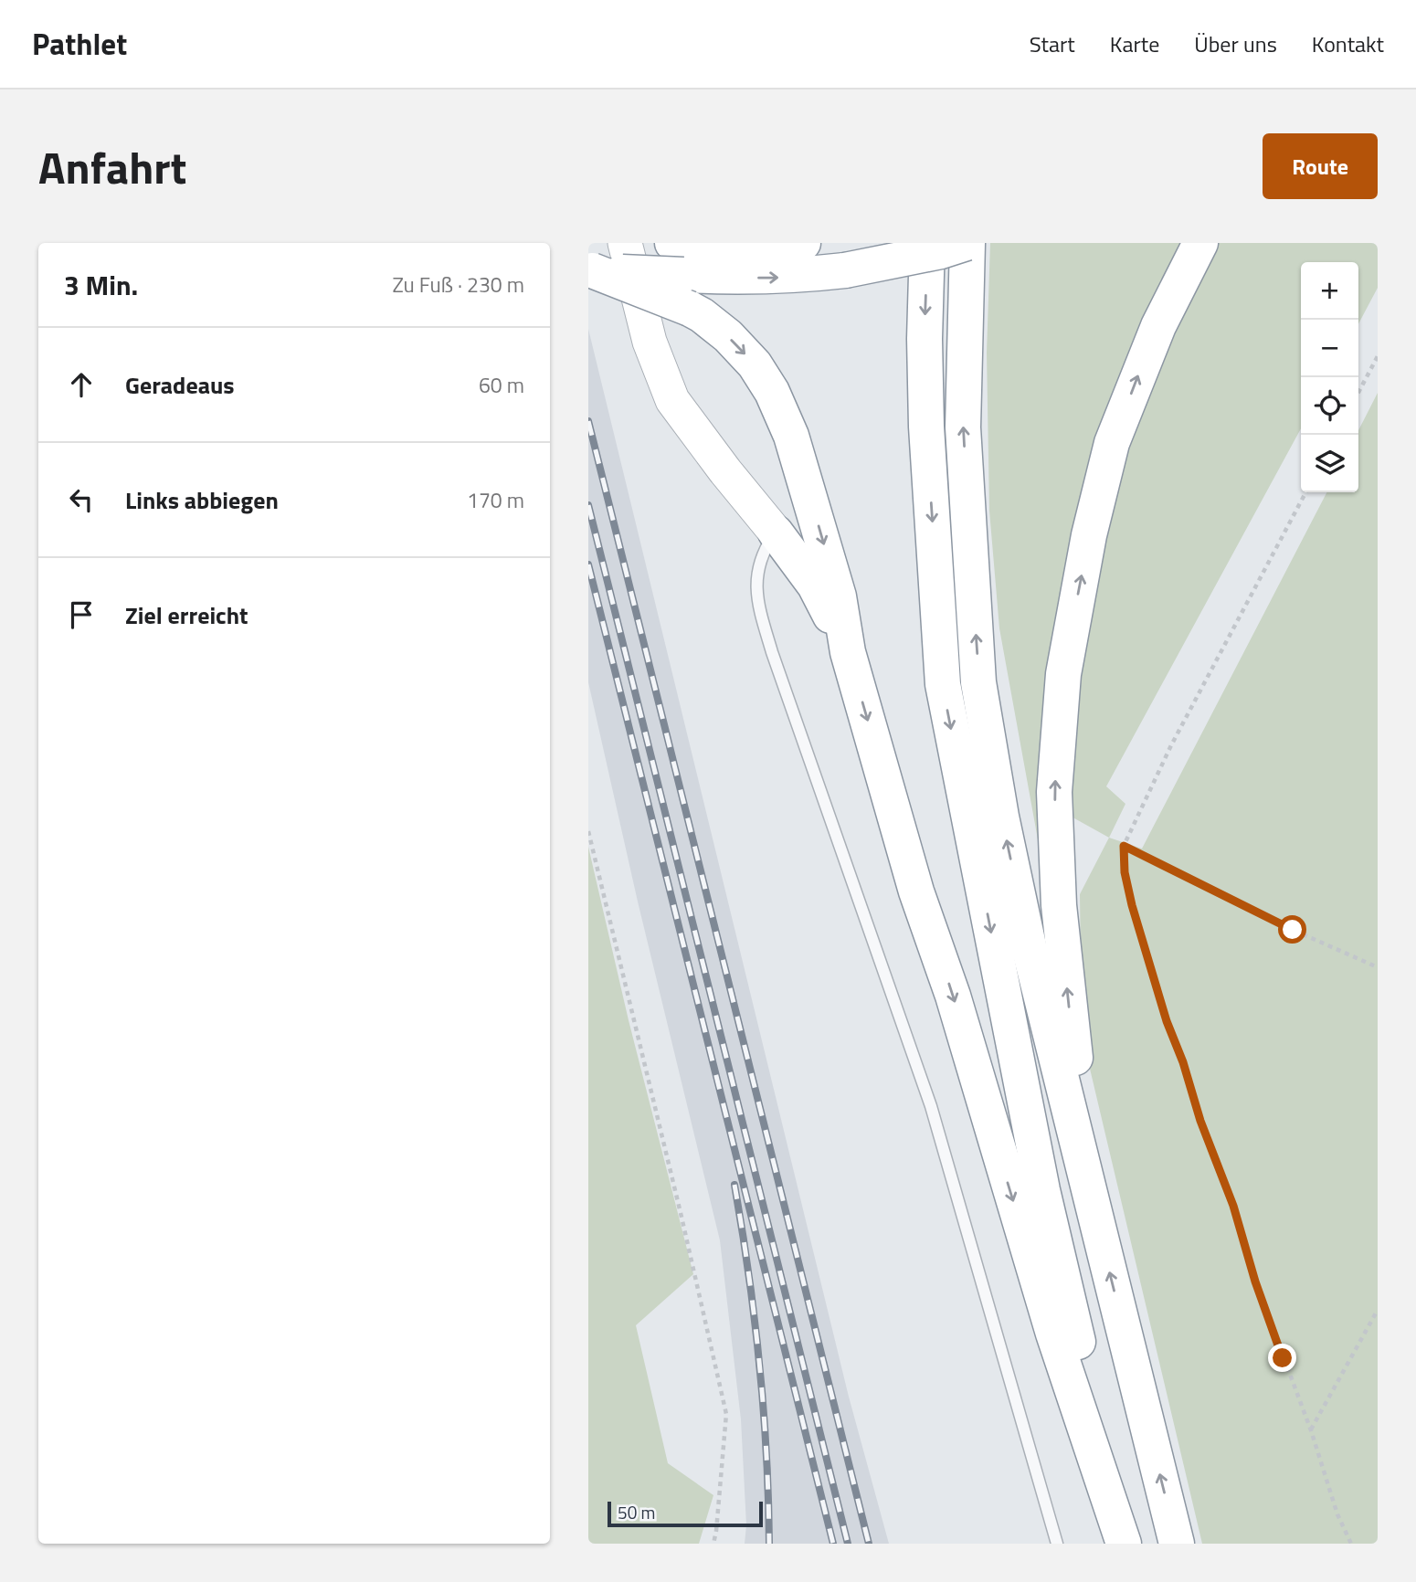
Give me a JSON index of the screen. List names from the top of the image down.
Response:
{
  "scale_bar": "50 m",
  "page": {
    "header": "Pathlet",
    "nav": [
      "Start",
      "Karte",
      "Über uns",
      "Kontakt"
    ],
    "title": "Anfahrt",
    "buttons": "Route",
    "heading": ["3 Min.", "Zu Fuß · 230 m"],
    "map_buttons": ["+", "−"],
    "list": [
      ["Geradeaus", "60 m"],
      ["Links abbiegen", "170 m"],
      "Ziel erreicht"
    ],
    "scale": "50 m"
  }
}
